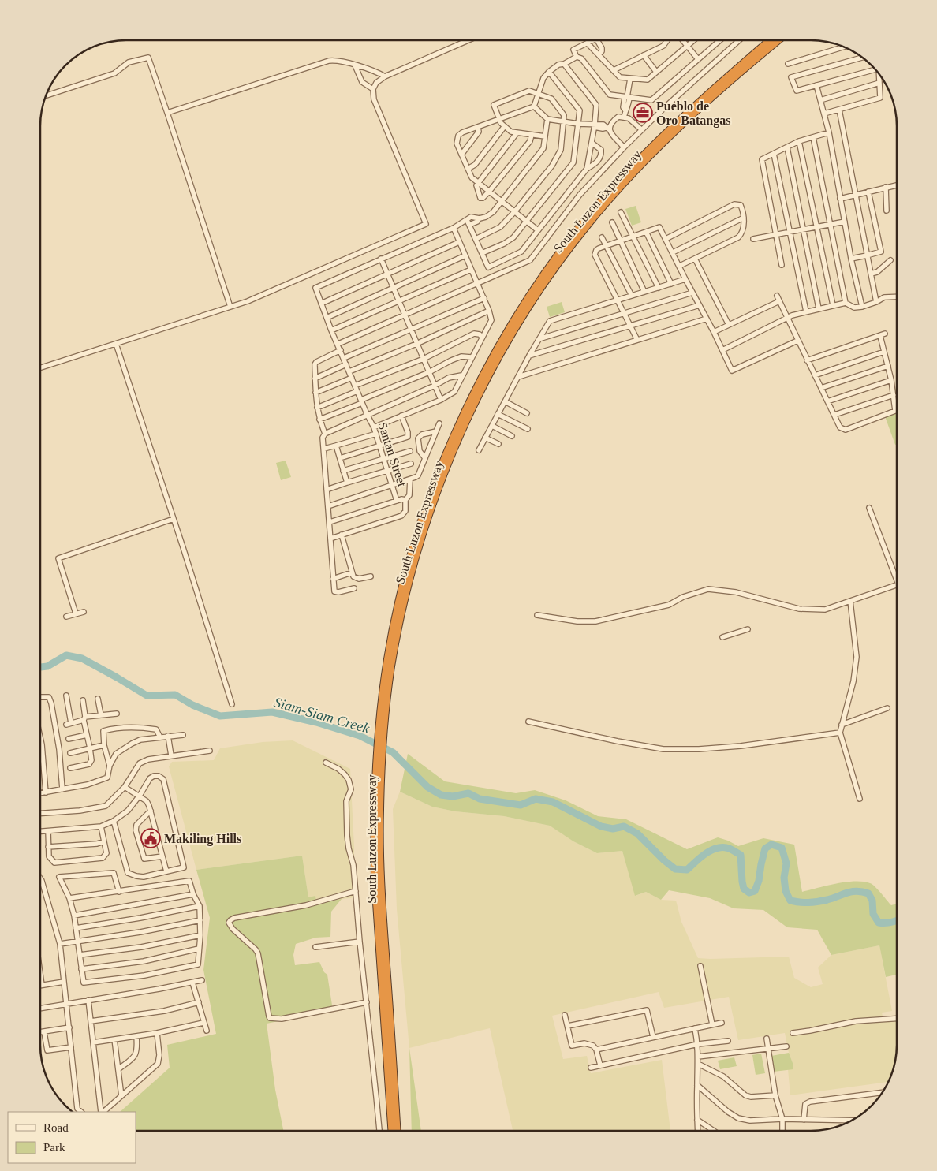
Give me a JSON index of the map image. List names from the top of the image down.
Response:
{
  "streets": {
    "highway": ["South Luzon Expressway"],
    "street": ["Santan Street"]
  },
  "water": ["Siam-Siam Creek"],
  "places": {
    "office": ["Pueblo de Oro Batangas"],
    "public building": ["Makiling Hills"]
  },
  "legend": ["Road", "Park"]
}
